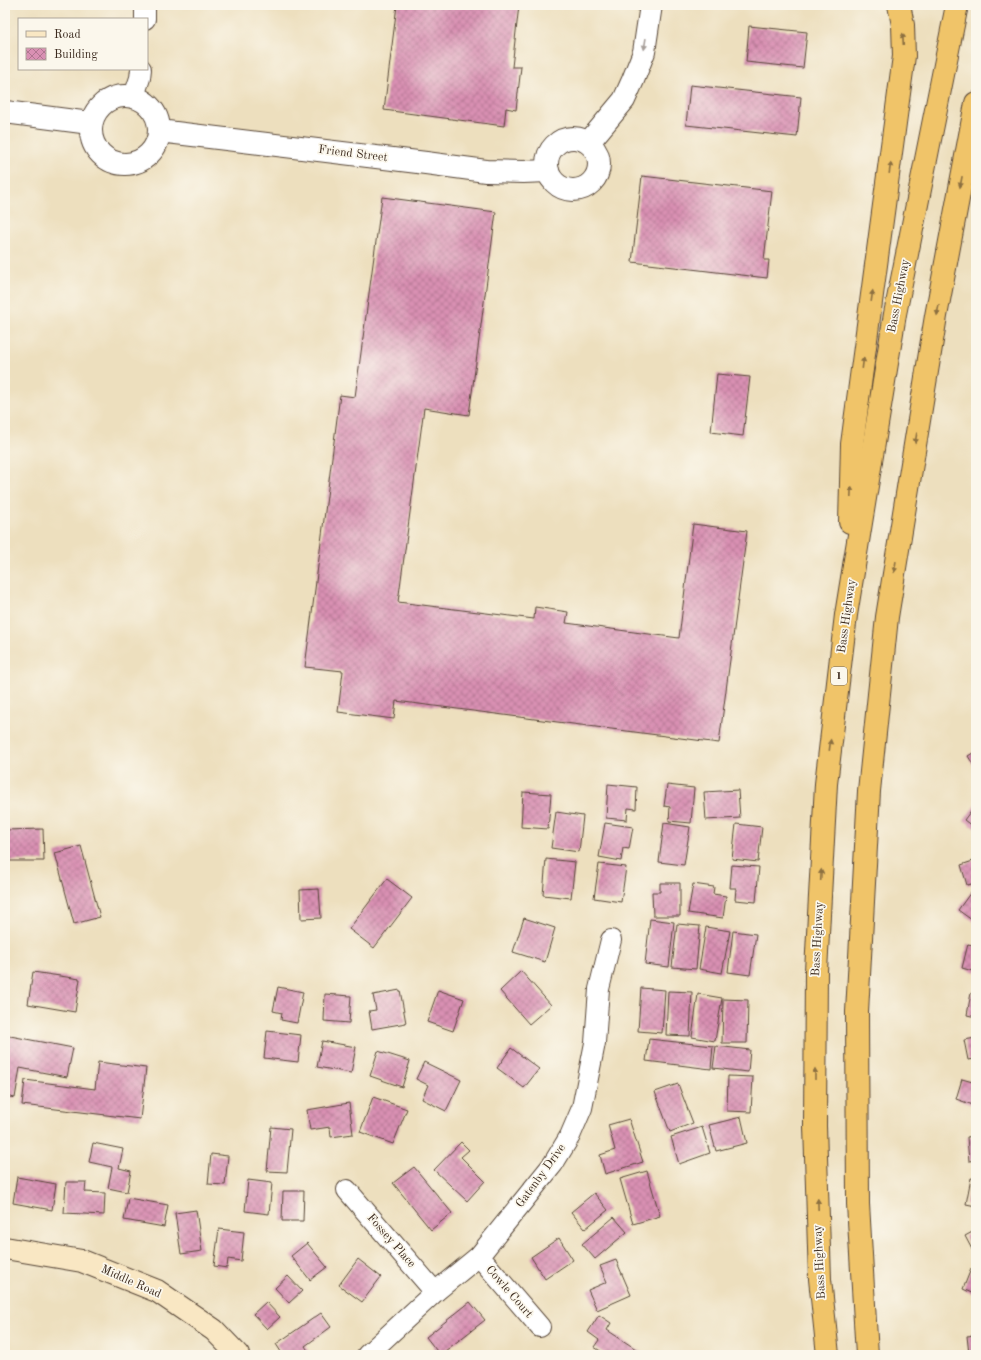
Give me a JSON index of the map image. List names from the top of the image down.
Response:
{
  "streets": {
    "highway": ["Bass Highway", "1"],
    "main road": ["Middle Road"],
    "street": [
      "Friend Street",
      "Gatenby Drive",
      "Fossey Place",
      "Cowle Court"
    ]
  },
  "crossings": [
    ["Gatenby Drive", "Fossey Place"],
    ["Gatenby Drive", "Cowle Court"]
  ],
  "legend": ["Road", "Building"]
}
